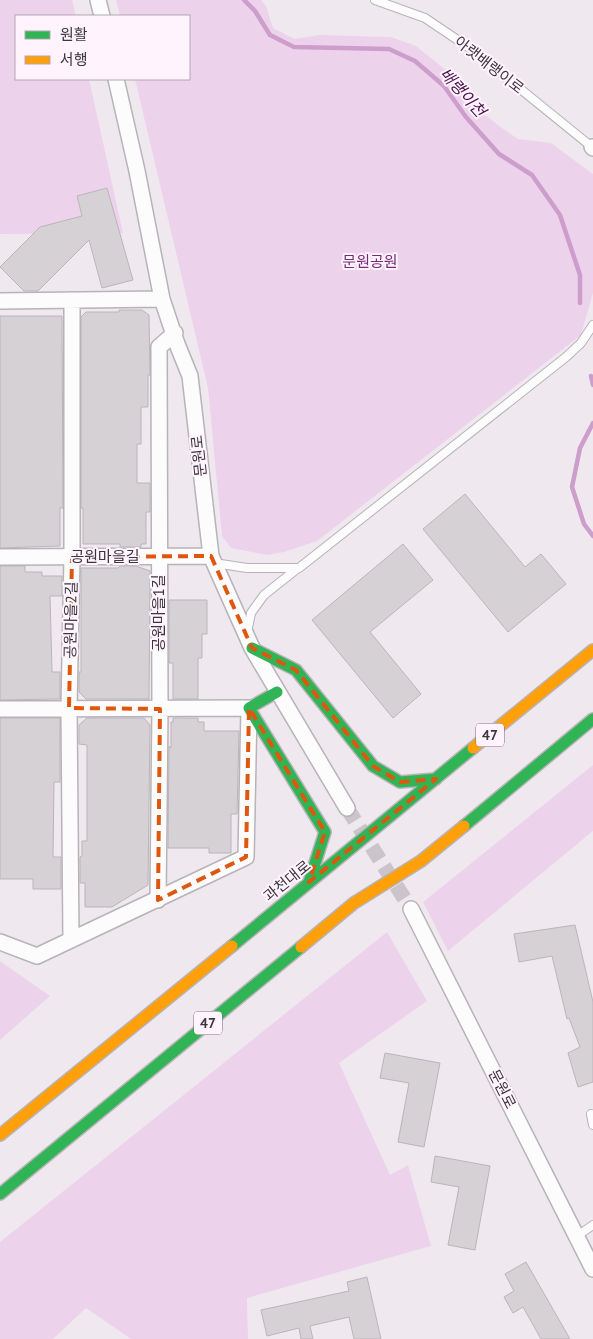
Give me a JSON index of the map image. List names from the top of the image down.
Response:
{
  "streets": {
    "highway": ["47", "과천대로"],
    "street": [
      "문원로",
      "공원마을길",
      "공원마을1길",
      "공원마을2길"
    ],
    "lane": ["아랫배랭이로"]
  },
  "crossings": [
    ["문원로", "공원마을길"],
    ["문원로", "공원마을1길"],
    ["공원마을길", "공원마을1길"],
    ["공원마을길", "공원마을2길"]
  ],
  "water": ["배랭이천"],
  "parks": ["문원공원"],
  "legend": ["원활", "서행"]
}
